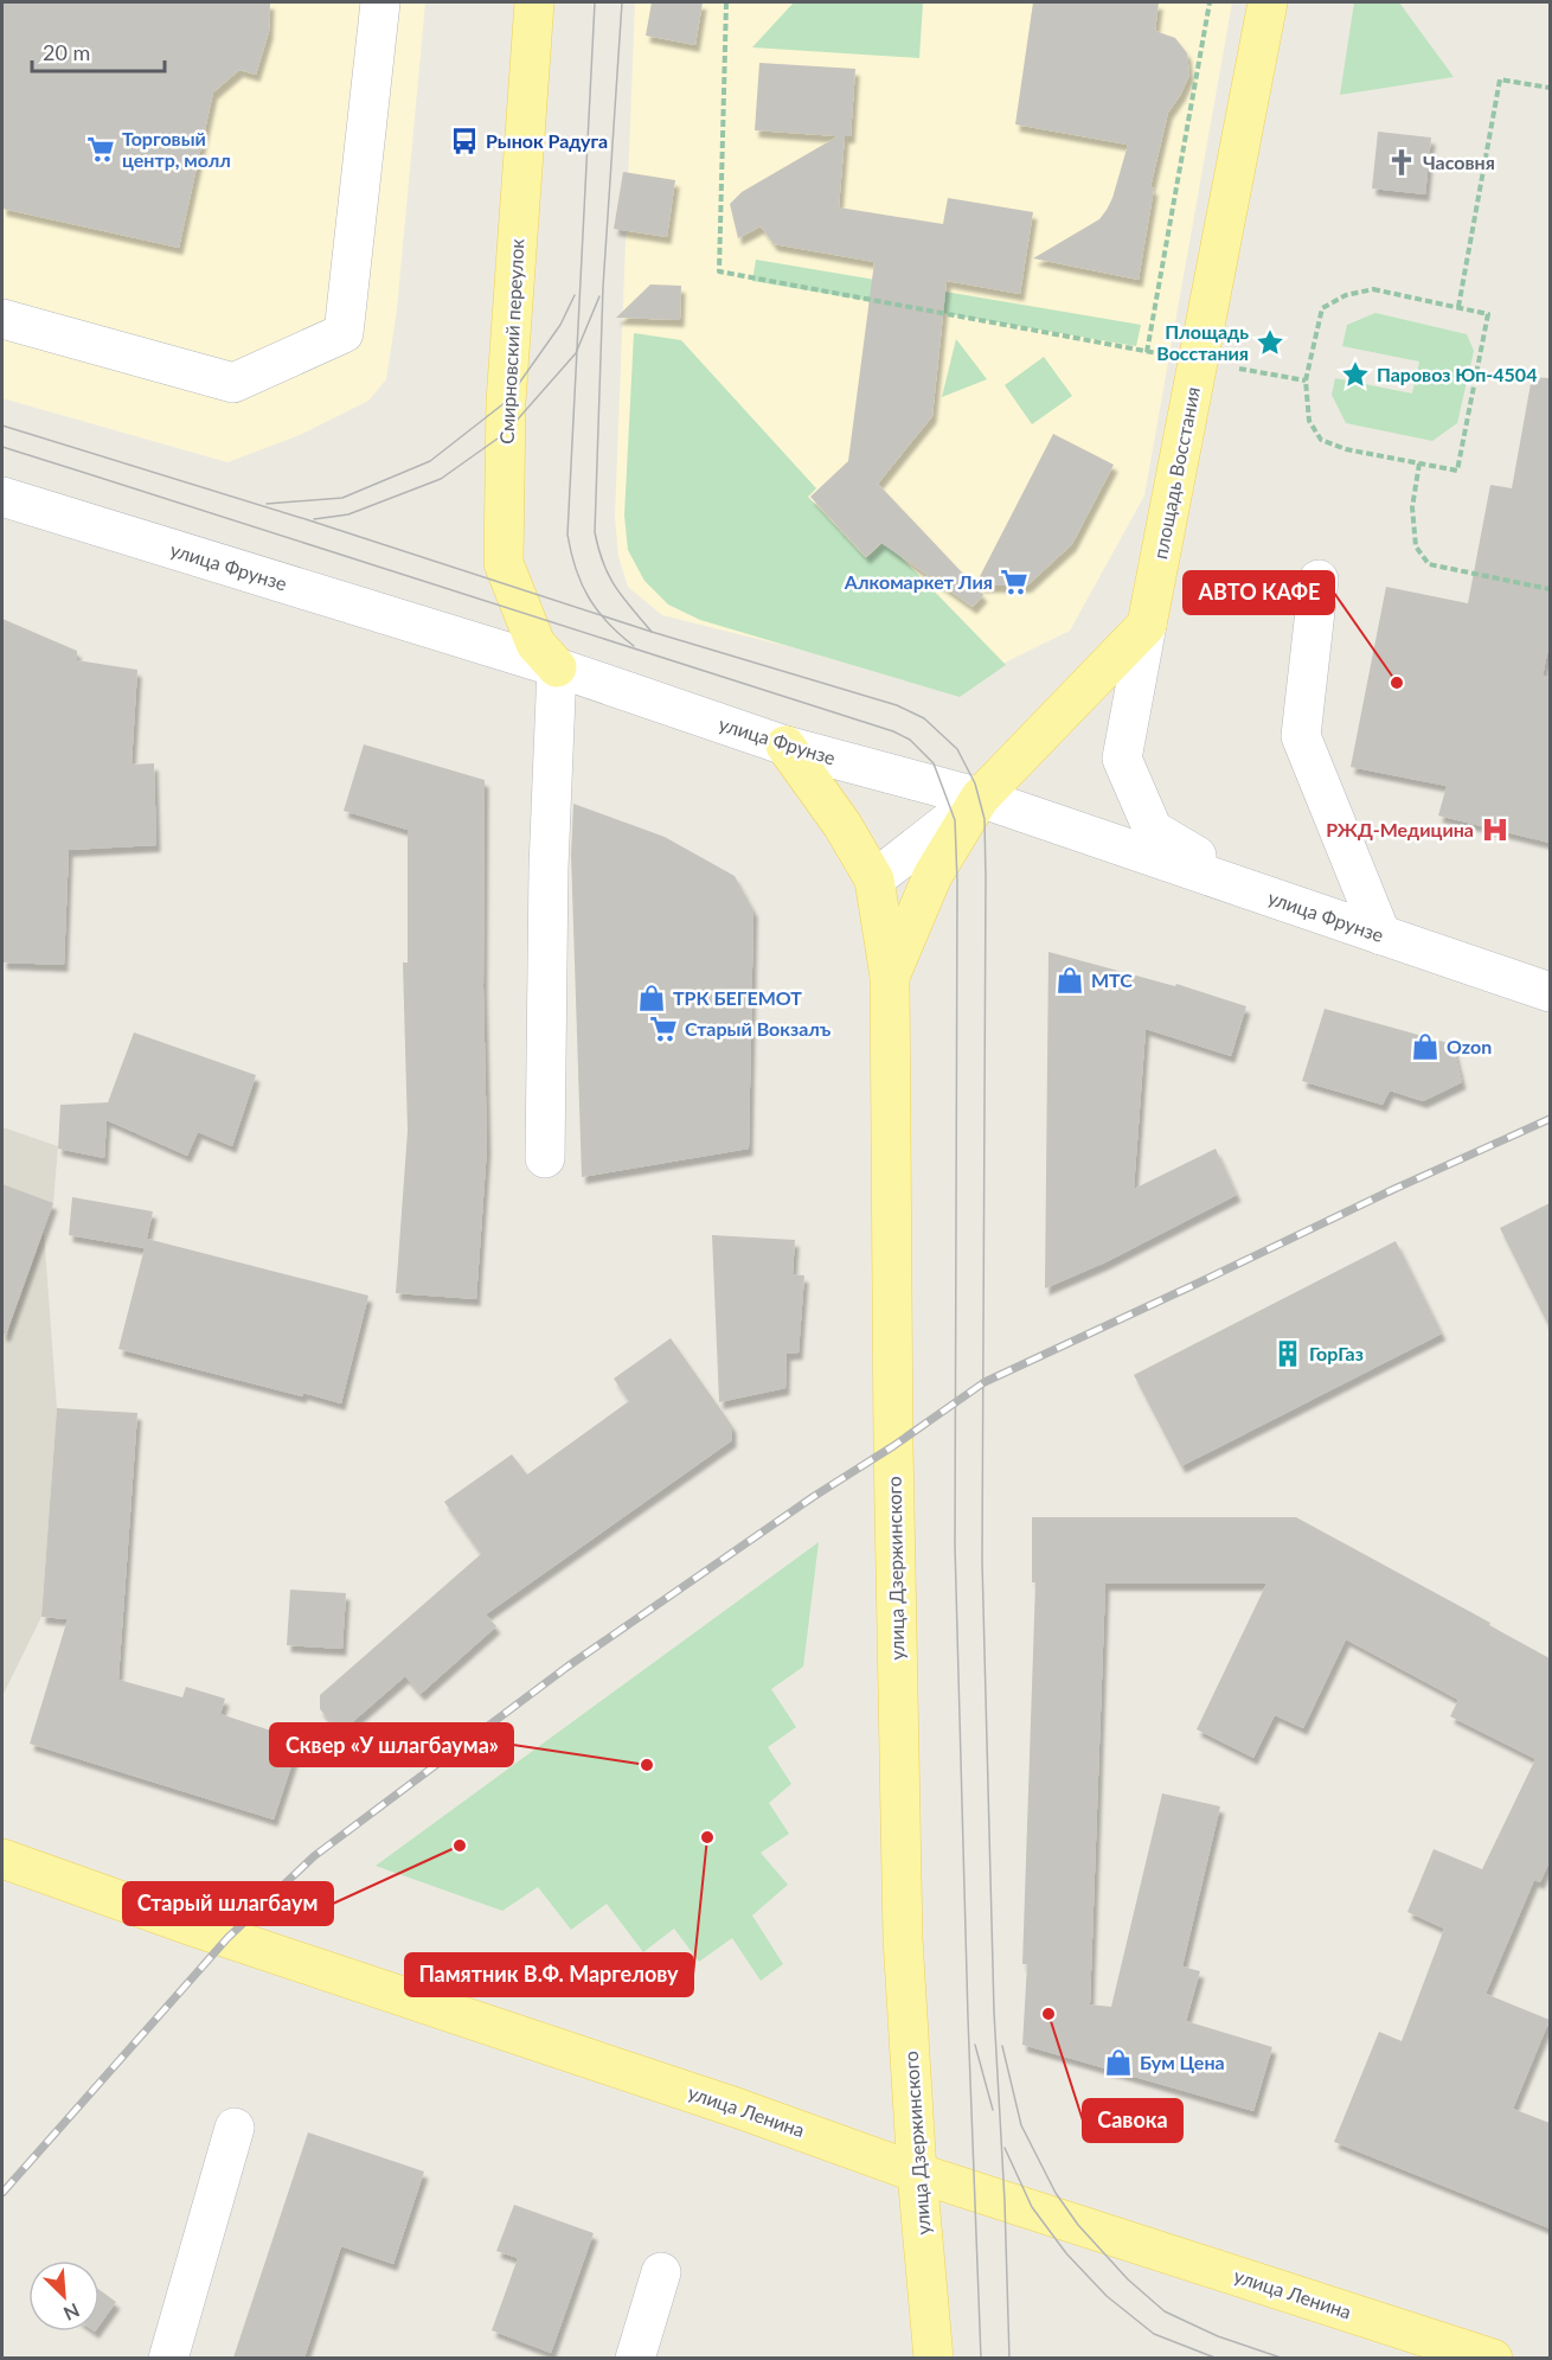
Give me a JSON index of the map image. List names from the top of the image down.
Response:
{
  "streets": {
    "main road": [
      "Смирновский переулок",
      "площадь Восстания",
      "улица Дзержинского",
      "улица Ленина"
    ],
    "street": ["улица Фрунзе"]
  },
  "crossings": [
    ["Смирновский переулок", "улица Фрунзе"],
    ["улица Фрунзе", "улица Дзержинского"],
    ["улица Дзержинского", "улица Ленина"]
  ],
  "places": {
    "bus stop": ["Рынок Радуга"],
    "supermarket": ["Торговый центр, молл", "Алкомаркет Лия", "Старый Вокзалъ"],
    "church": ["Часовня"],
    "place": ["Площадь Восстания", "Паровоз Юп-4504"],
    "other": [
      "АВТО КАФЕ",
      "Сквер «У шлагбаума»",
      "Памятник В.Ф. Маргелову",
      "Старый шлагбаум",
      "Савока"
    ],
    "hospital": ["РЖД-Медицина"],
    "shop": [
      "МТС",
      "ТРК БЕГЕМОТ",
      "Ozon",
      "Бум Цена"
    ],
    "building": ["ГорГаз"]
  },
  "scale_bar": "20 m",
  "north": "bottom right"
}
